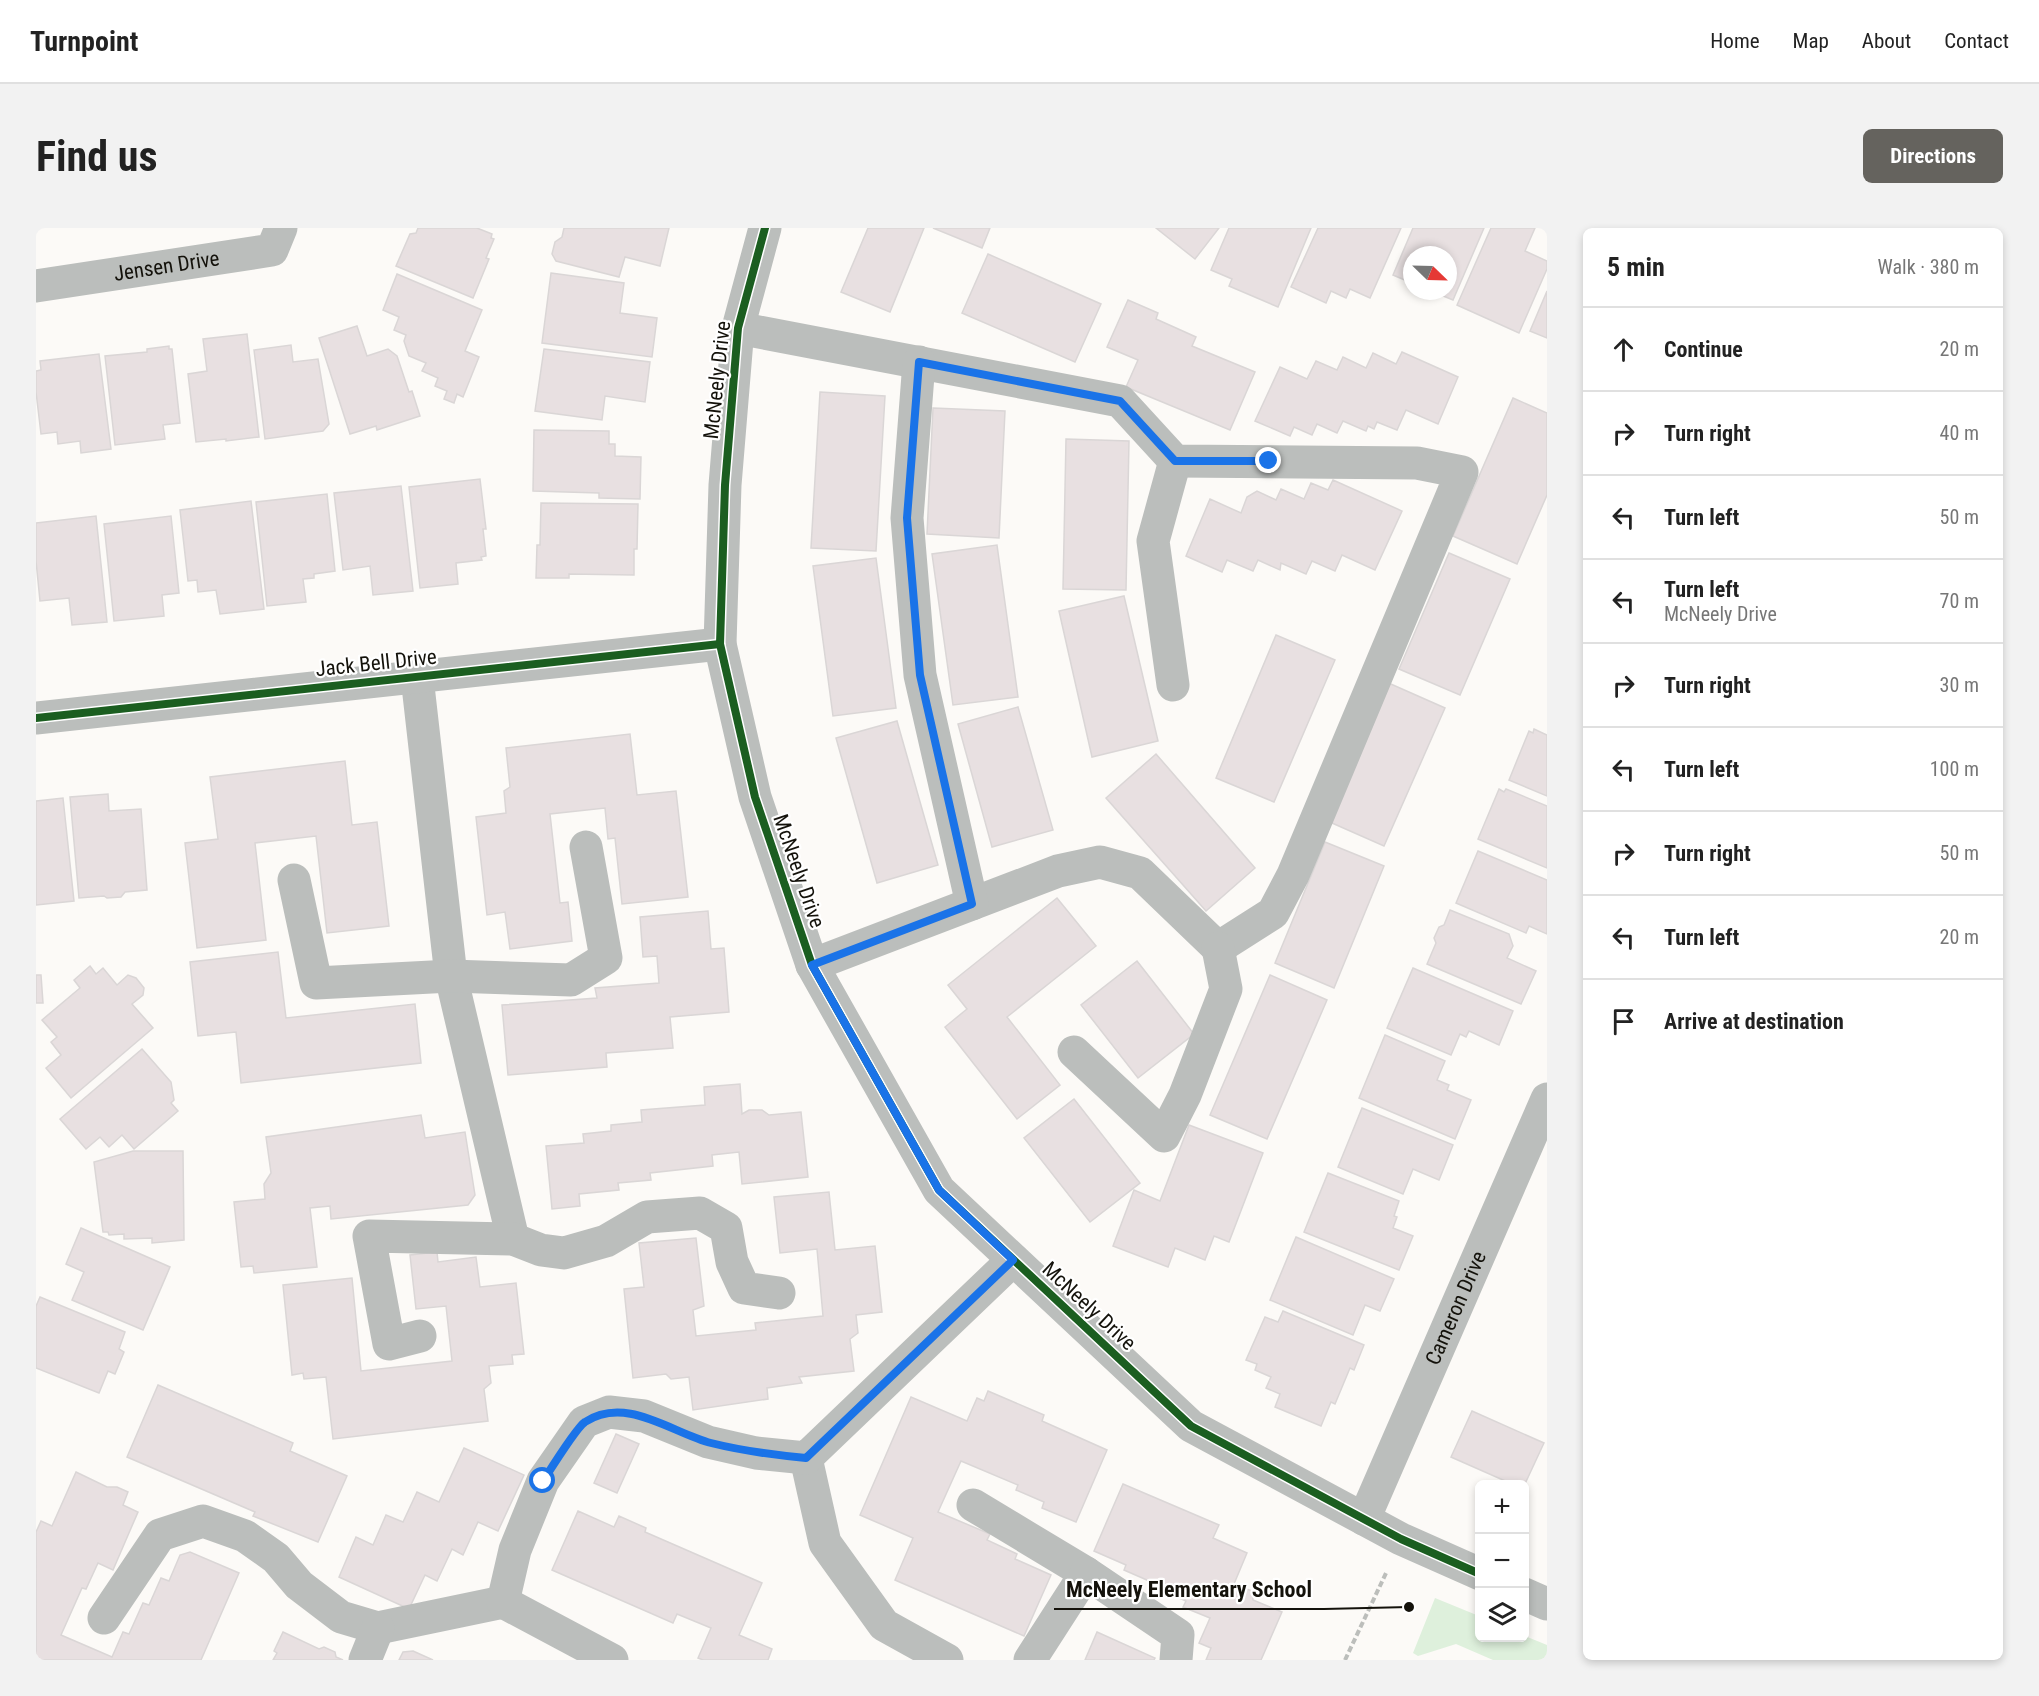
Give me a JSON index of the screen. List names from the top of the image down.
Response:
{
  "streets": {
    "street": [
      "Jensen Drive",
      "McNeely Drive",
      "Jack Bell Drive",
      "Cameron Drive"
    ]
  },
  "crossings": [
    ["McNeely Drive", "Jack Bell Drive"],
    ["McNeely Drive", "Cameron Drive"]
  ],
  "places": ["McNeely Elementary School"],
  "north": "bottom right",
  "page": {
    "header": "Turnpoint",
    "nav": [
      "Home",
      "Map",
      "About",
      "Contact"
    ],
    "buttons": "Directions",
    "title": "Find us",
    "heading": ["5 min", "Walk · 380 m"],
    "list": [
      ["Continue", "20 m"],
      ["Turn right", "40 m"],
      ["Turn left", "50 m"],
      ["Turn left", "McNeely Drive", "70 m"],
      ["Turn right", "30 m"],
      ["Turn left", "100 m"],
      ["Turn right", "50 m"],
      ["Turn left", "20 m"],
      "Arrive at destination"
    ],
    "map_buttons": ["+", "−"]
  }
}
